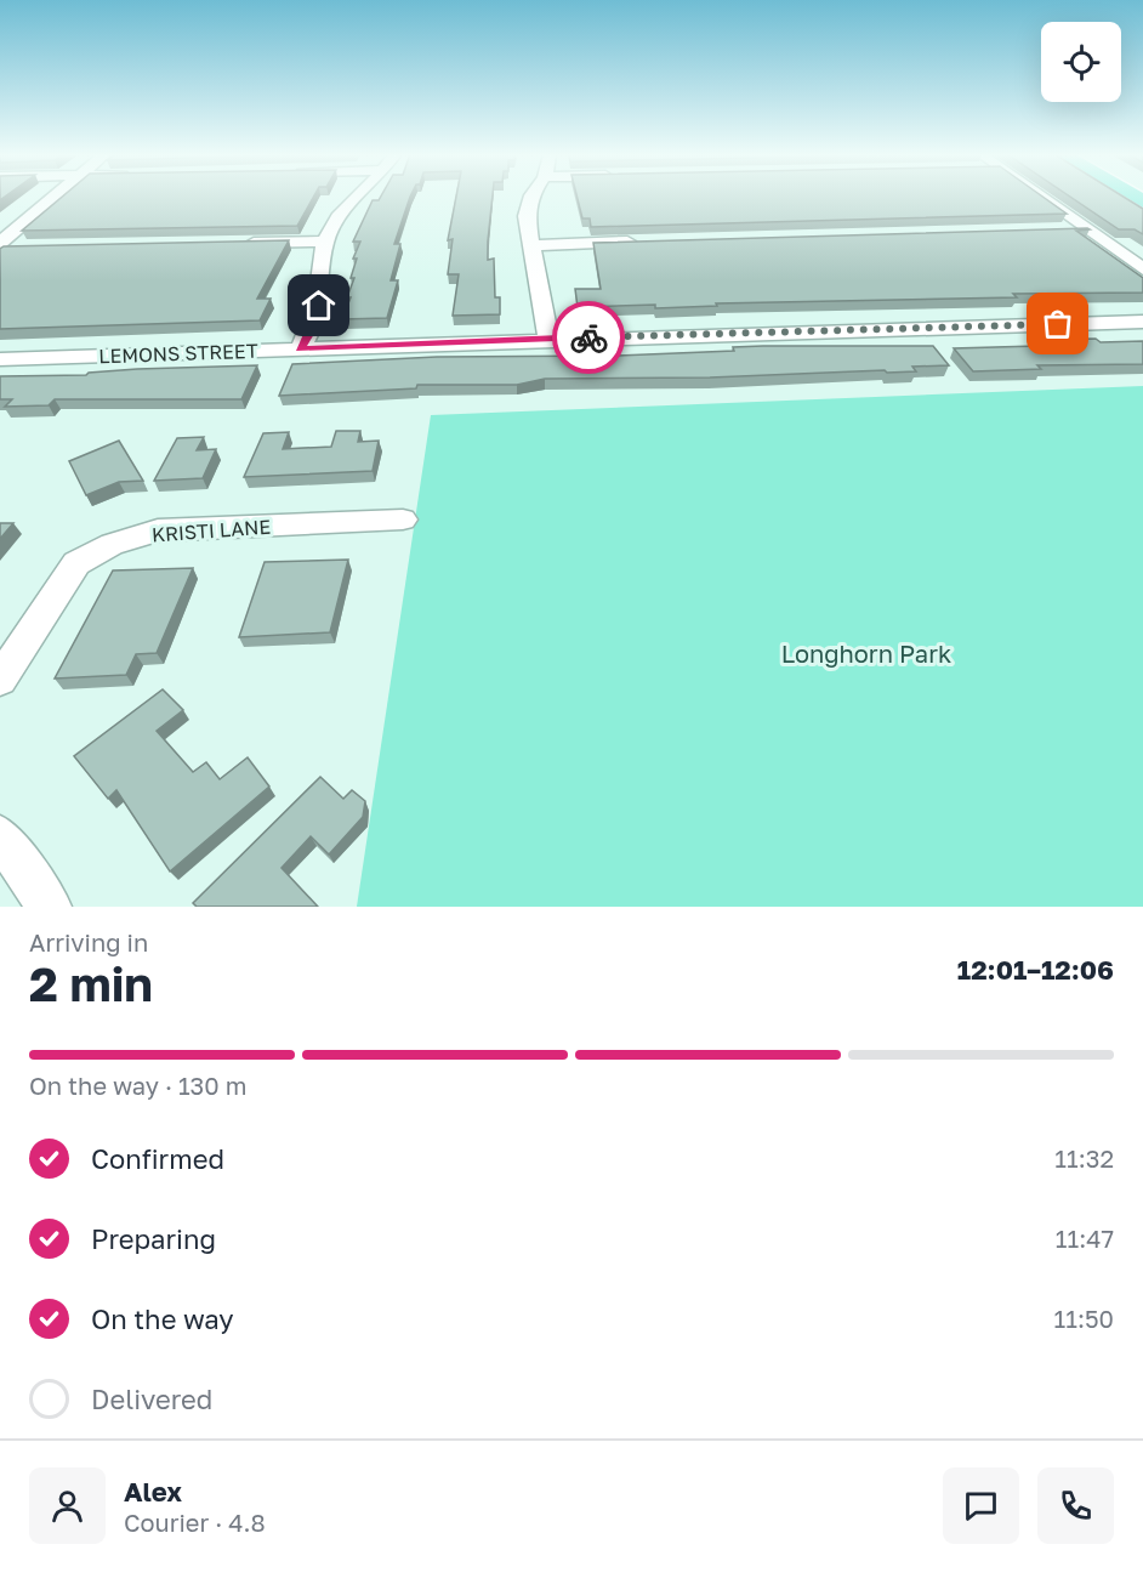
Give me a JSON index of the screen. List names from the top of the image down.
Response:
{
  "streets": {
    "street": ["LEMONS STREET", "KRISTI LANE"]
  },
  "parks": ["Longhorn Park"],
  "page": {
    "heading": ["2 min", "Arriving in", "12:01–12:06"],
    "panel": ["Alex", "Courier · 4.8"],
    "bar": "On the way · 130 m",
    "list": [
      ["Confirmed", "11:32"],
      ["Preparing", "11:47"],
      ["On the way", "11:50"],
      "Delivered"
    ]
  }
}
